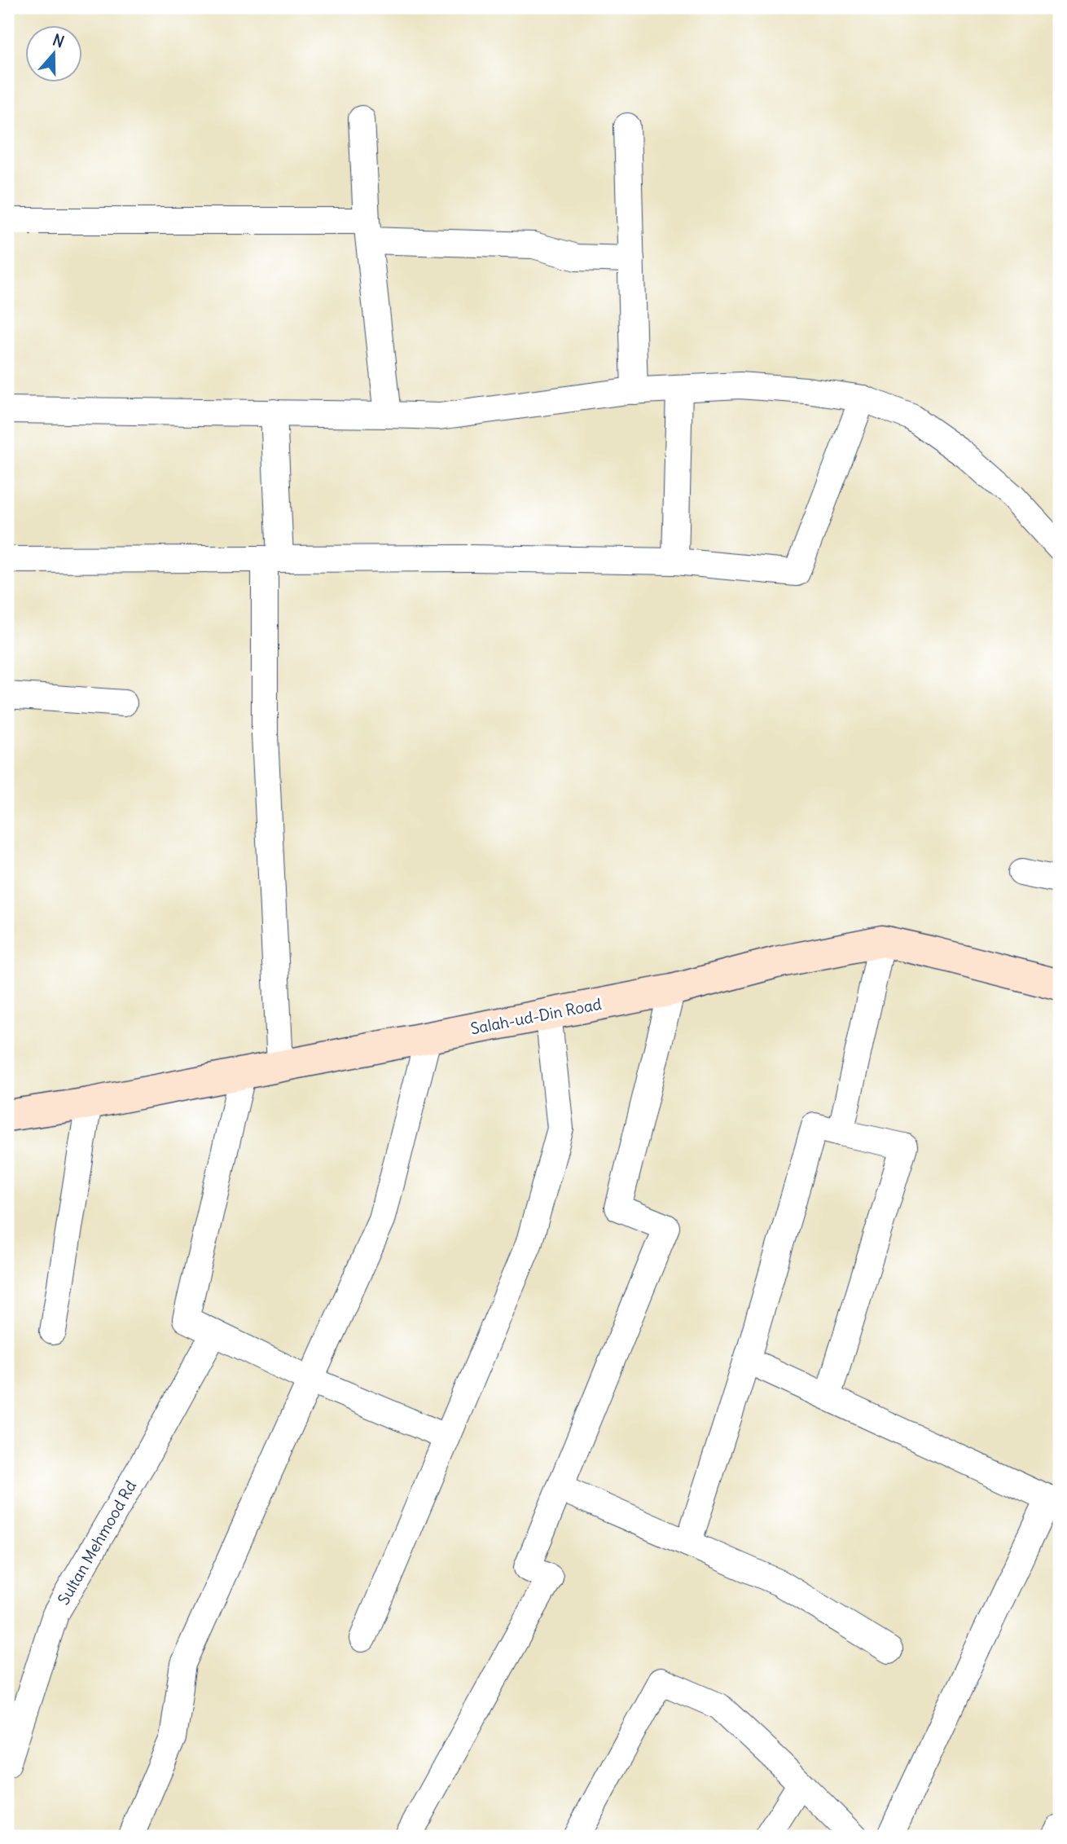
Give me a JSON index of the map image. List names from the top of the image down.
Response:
{
  "streets": {
    "street": ["Salah-ud-Din Road", "Sultan Mehmood Rd"]
  },
  "north": "top"
}
